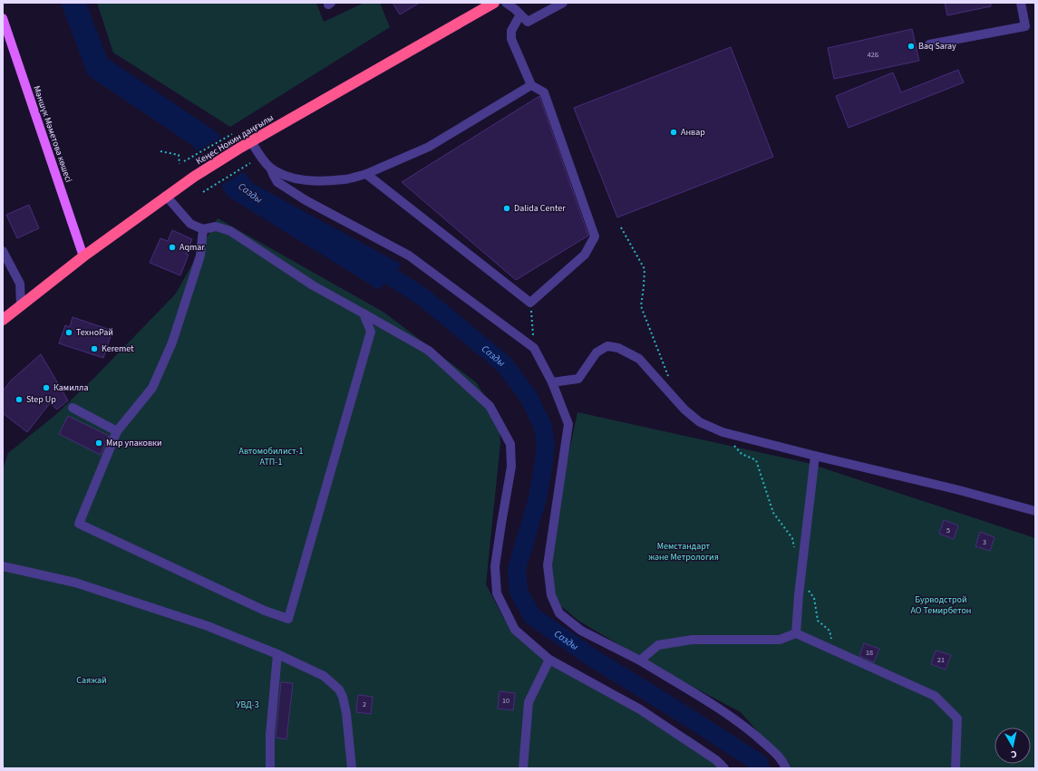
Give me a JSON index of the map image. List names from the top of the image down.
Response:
{
  "streets": {
    "highway": ["Кеңес Нокин даңғылы"],
    "main road": ["Мәншүк Мәметова көшесі"]
  },
  "crossings": [
    ["Мәншүк Мәметова көшесі", "Кеңес Нокин даңғылы"]
  ],
  "water": ["Сазды"],
  "parks": [
    "Автомобилист-1 АТП-1",
    "Мемстандарт және Метрология",
    "Бурводстрой АО Темирбетон",
    "Саяжай",
    "УВД-3"
  ],
  "places": [
    "Baq Saray",
    "Анвар",
    "Dalida Center",
    "Aqmar",
    "ТехноРай",
    "Keremet",
    "Камилла",
    "Step Up",
    "Мир упаковки"
  ],
  "house_numbers": [
    "42Б",
    "5",
    "3",
    "18",
    "21",
    "10",
    "2"
  ],
  "north": "bottom"
}
